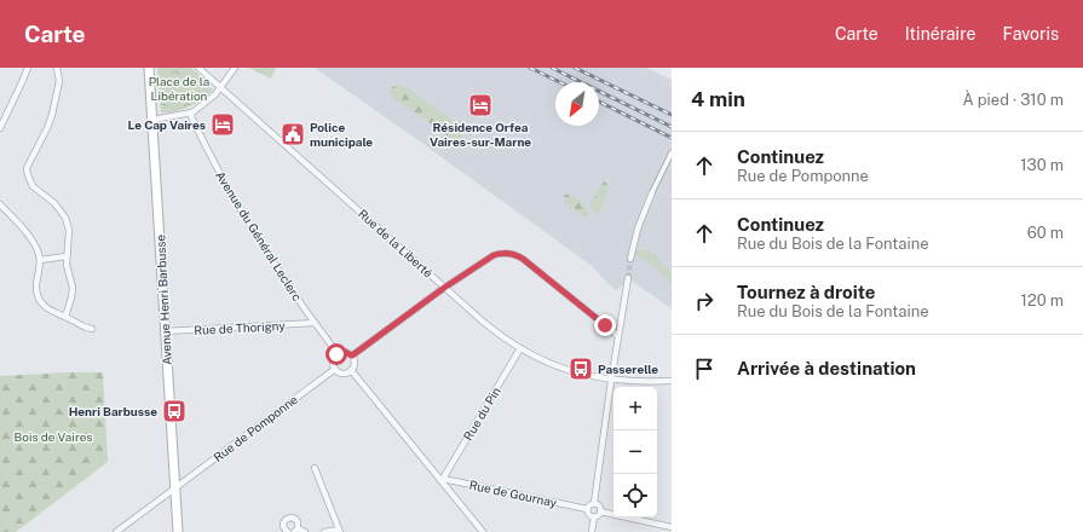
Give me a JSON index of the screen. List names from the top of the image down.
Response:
{
  "streets": {
    "main road": ["Avenue Henri Barbusse"],
    "street": [
      "Avenue du Général Leclerc",
      "Rue de la Liberté",
      "Rue de Thorigny",
      "Rue du Pin",
      "Rue de Pomponne",
      "Rue de Gournay"
    ]
  },
  "crossings": [
    ["Avenue du Général Leclerc", "Rue de Thorigny"],
    ["Avenue du Général Leclerc", "Rue de Pomponne"],
    ["Rue de la Liberté", "Rue du Pin"],
    ["Avenue Henri Barbusse", "Rue de Thorigny"],
    ["Avenue Henri Barbusse", "Rue de Pomponne"],
    ["Rue du Pin", "Rue de Gournay"]
  ],
  "parks": ["Place de la Libération", "Bois de Vaires"],
  "places": {
    "hotel": ["Résidence Orfea Vaires-sur-Marne", "Le Cap Vaires"],
    "public building": ["Police municipale"],
    "bus stop": ["Passerelle", "Henri Barbusse"]
  },
  "north": "bottom left",
  "page": {
    "header": "Carte",
    "nav": ["Carte", "Itinéraire", "Favoris"],
    "heading": ["4 min", "À pied · 310 m"],
    "list": [
      ["Continuez", "Rue de Pomponne", "130 m"],
      ["Continuez", "Rue du Bois de la Fontaine", "60 m"],
      ["Tournez à droite", "Rue du Bois de la Fontaine", "120 m"],
      "Arrivée à destination"
    ],
    "map_buttons": ["+", "−"]
  }
}
